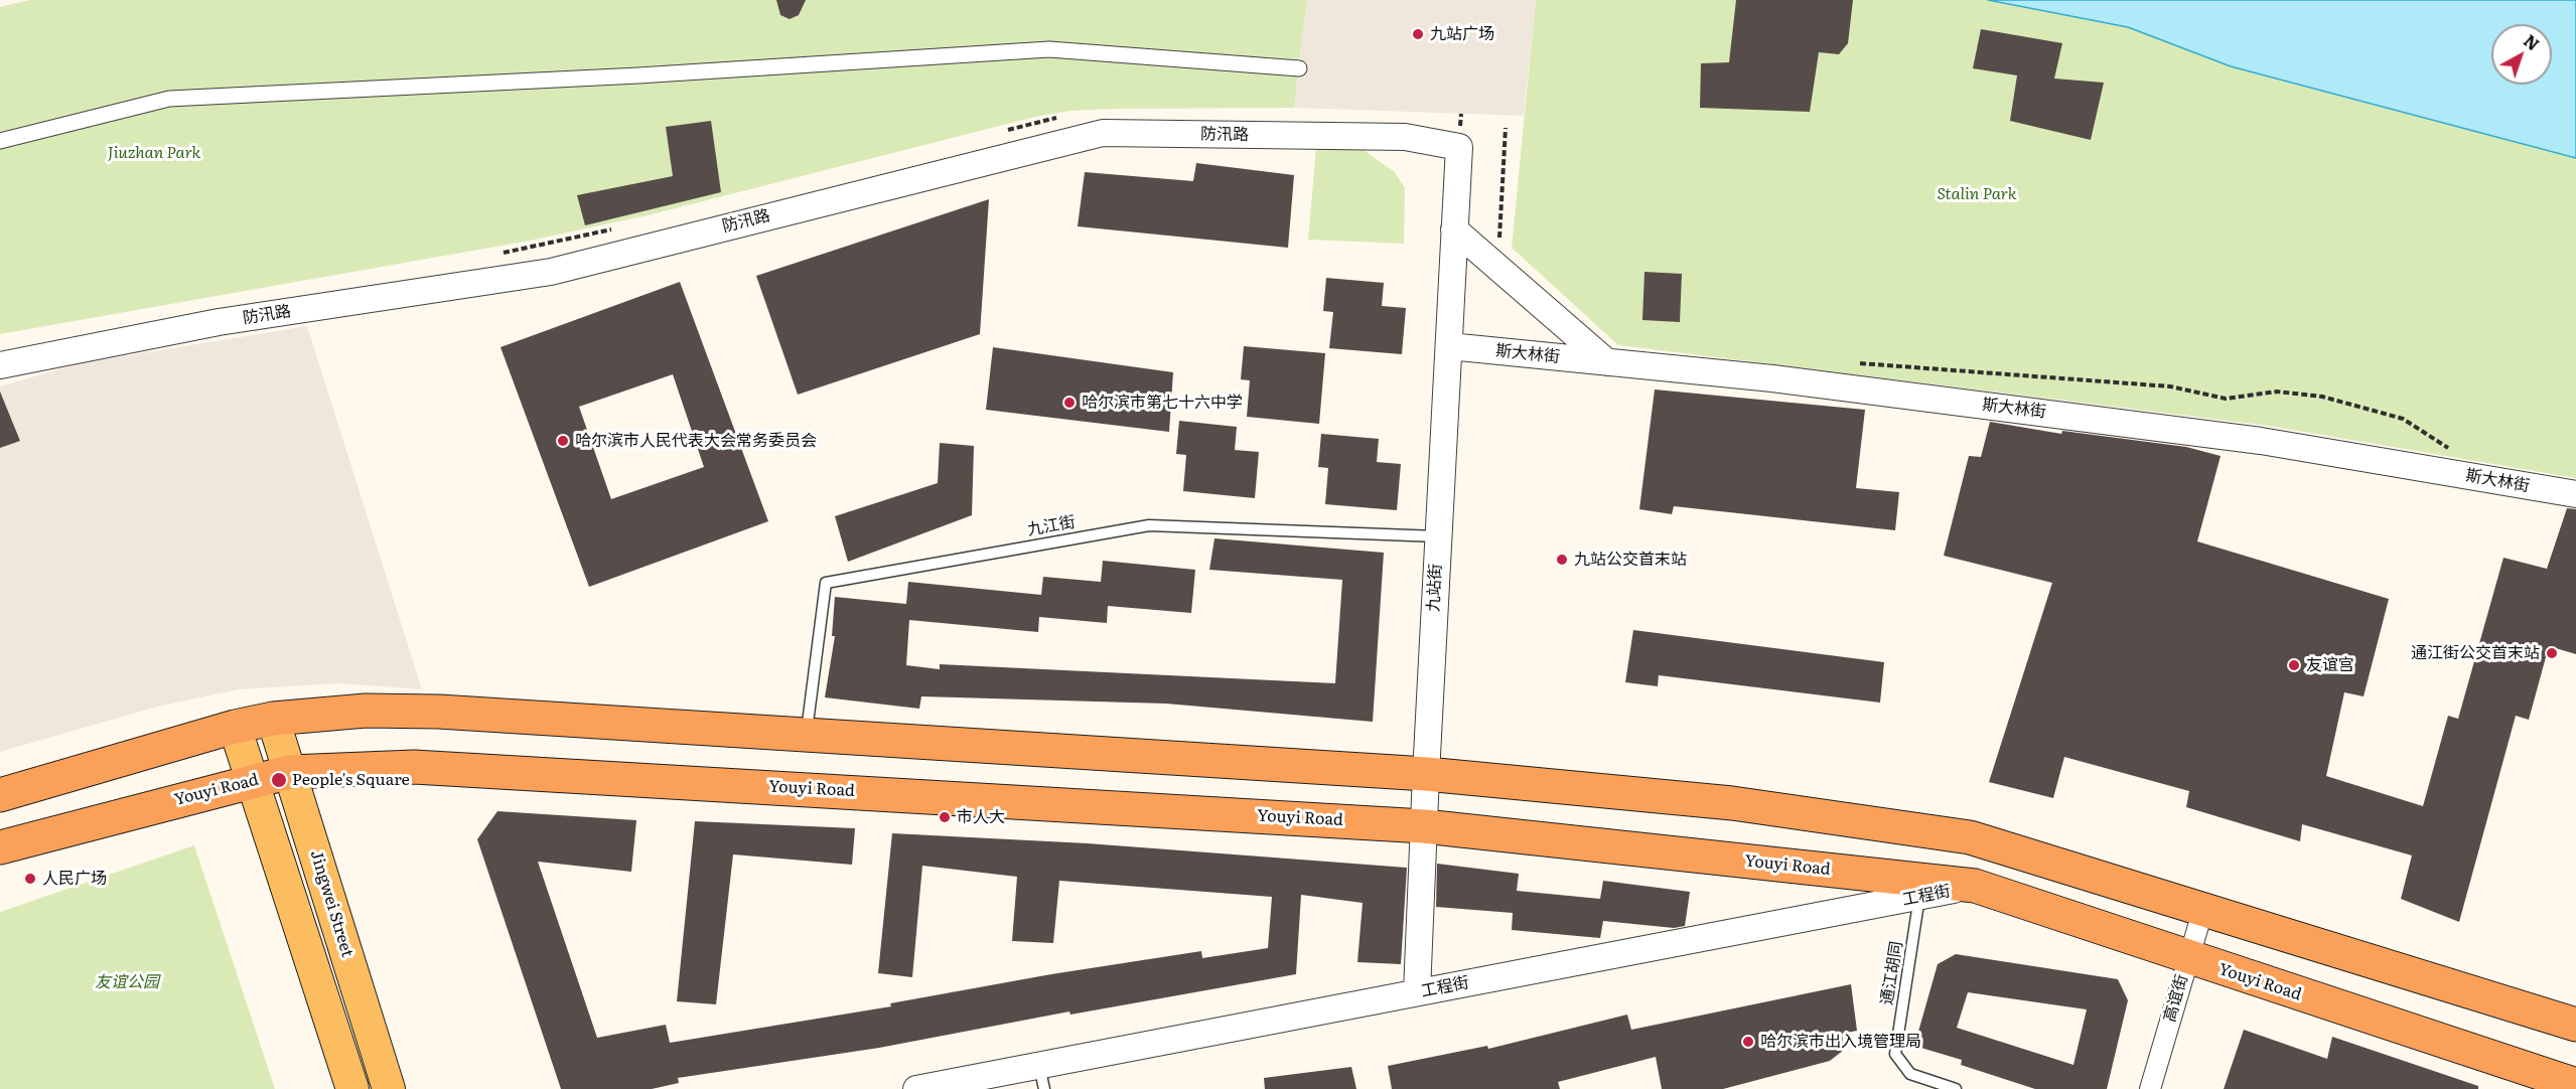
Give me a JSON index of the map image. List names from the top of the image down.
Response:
{
  "streets": {
    "highway": ["Youyi Road"],
    "main road": ["Jingwei Street"],
    "street": [
      "防汛路",
      "斯大林街",
      "九站街",
      "工程街",
      "高谊街"
    ],
    "lane": ["九江街", "通江胡同"]
  },
  "crossings": [
    ["防汛路", "九站街"],
    ["斯大林街", "九站街"],
    ["九江街", "九站街"],
    ["九站街", "Youyi Road"],
    ["九站街", "工程街"],
    ["Youyi Road", "工程街"],
    ["Youyi Road", "Jingwei Street"],
    ["Youyi Road", "高谊街"],
    ["工程街", "通江胡同"]
  ],
  "parks": ["Jiuzhan Park", "Stalin Park", "友谊公园"],
  "places": [
    "九站广场",
    "哈尔滨市第七十六中学",
    "哈尔滨市人民代表大会常务委员会",
    "九站公交首末站",
    "通江街公交首末站",
    "友谊宫",
    "People's Square",
    "市人大",
    "人民广场",
    "哈尔滨市出入境管理局"
  ],
  "north": "top right"
}
